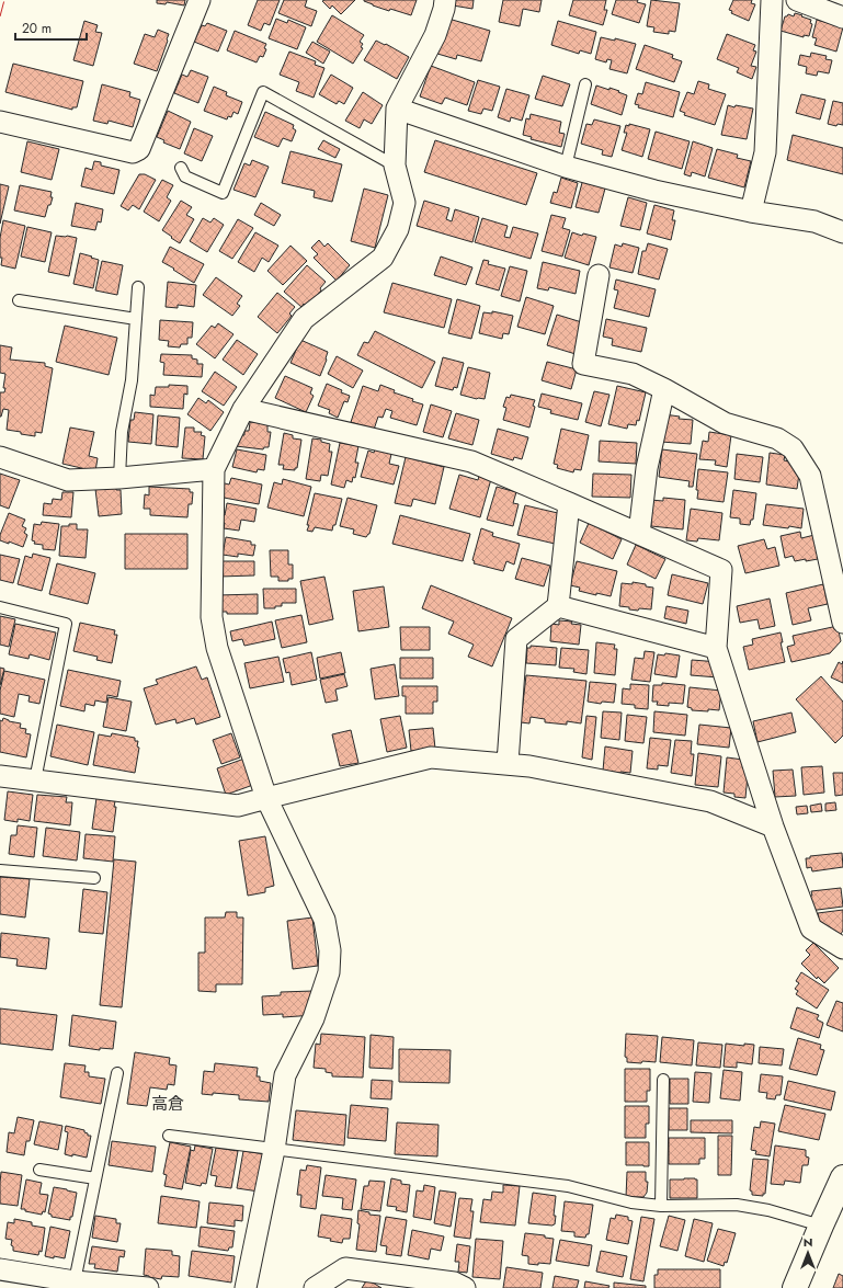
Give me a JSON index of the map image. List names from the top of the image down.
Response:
{
  "districts": ["高倉"],
  "scale_bar": "20 m",
  "north": "top"
}
